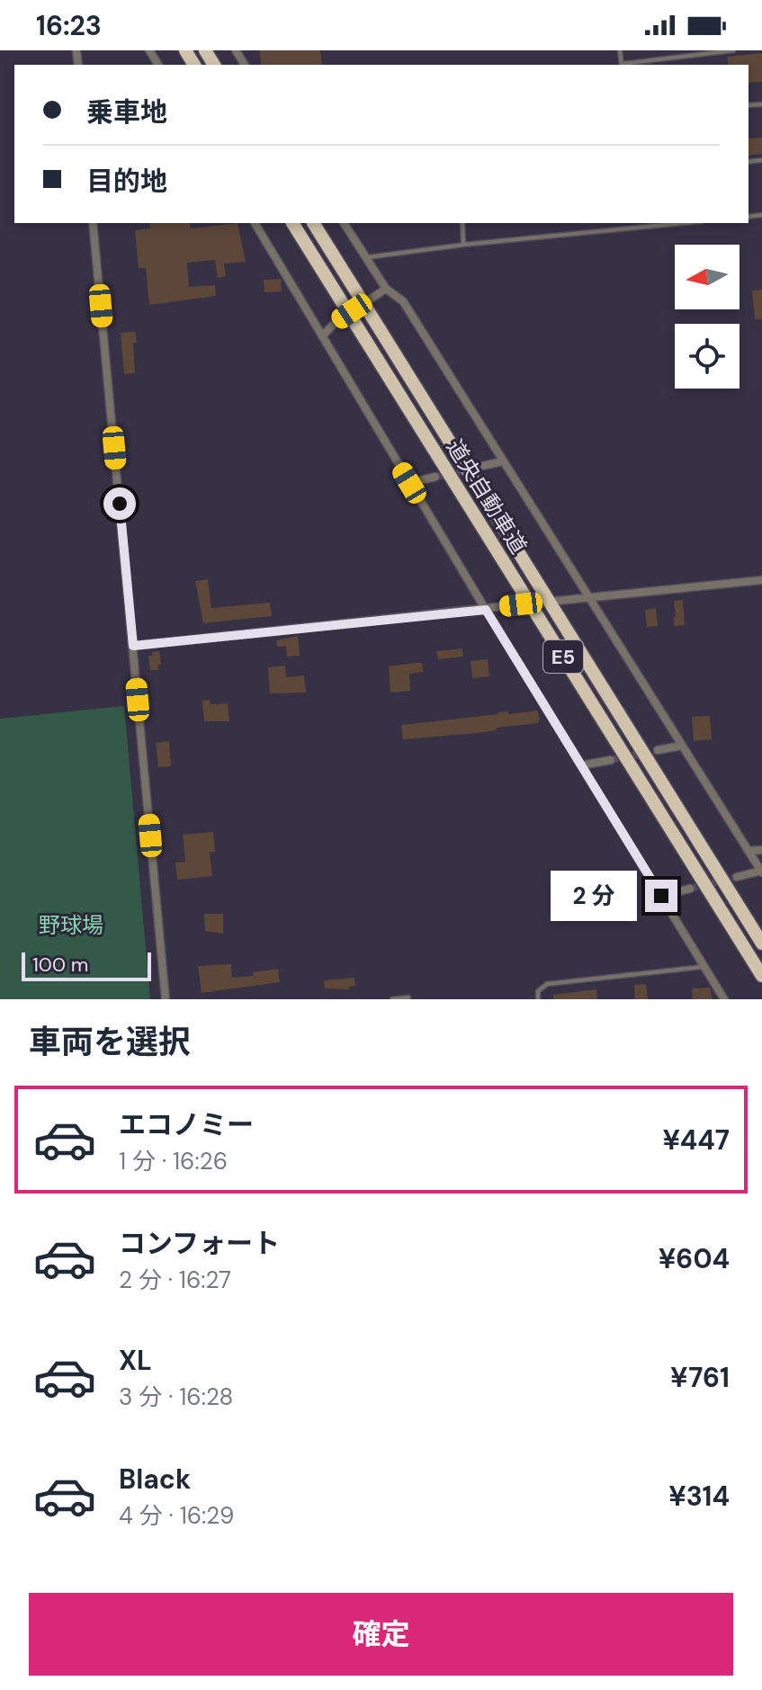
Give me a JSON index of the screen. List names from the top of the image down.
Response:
{
  "streets": {
    "highway": ["道央自動車道", "E5"]
  },
  "parks": ["野球場"],
  "scale_bar": "100 m",
  "north": "left",
  "page": {
    "status": "16:23",
    "banner": ["乗車地", "目的地"],
    "bubble": "2 分",
    "scale": "100 m",
    "heading": "車両を選択",
    "list": [
      {
        "name": "エコノミー",
        "note": "1 分 · 16:26",
        "value": "¥447"
      },
      {
        "name": "コンフォート",
        "note": "2 分 · 16:27",
        "value": "¥604"
      },
      {
        "name": "XL",
        "note": "3 分 · 16:28",
        "value": "¥761"
      },
      {
        "name": "Black",
        "note": "4 分 · 16:29",
        "value": "¥314"
      }
    ],
    "buttons": "確定"
  }
}
